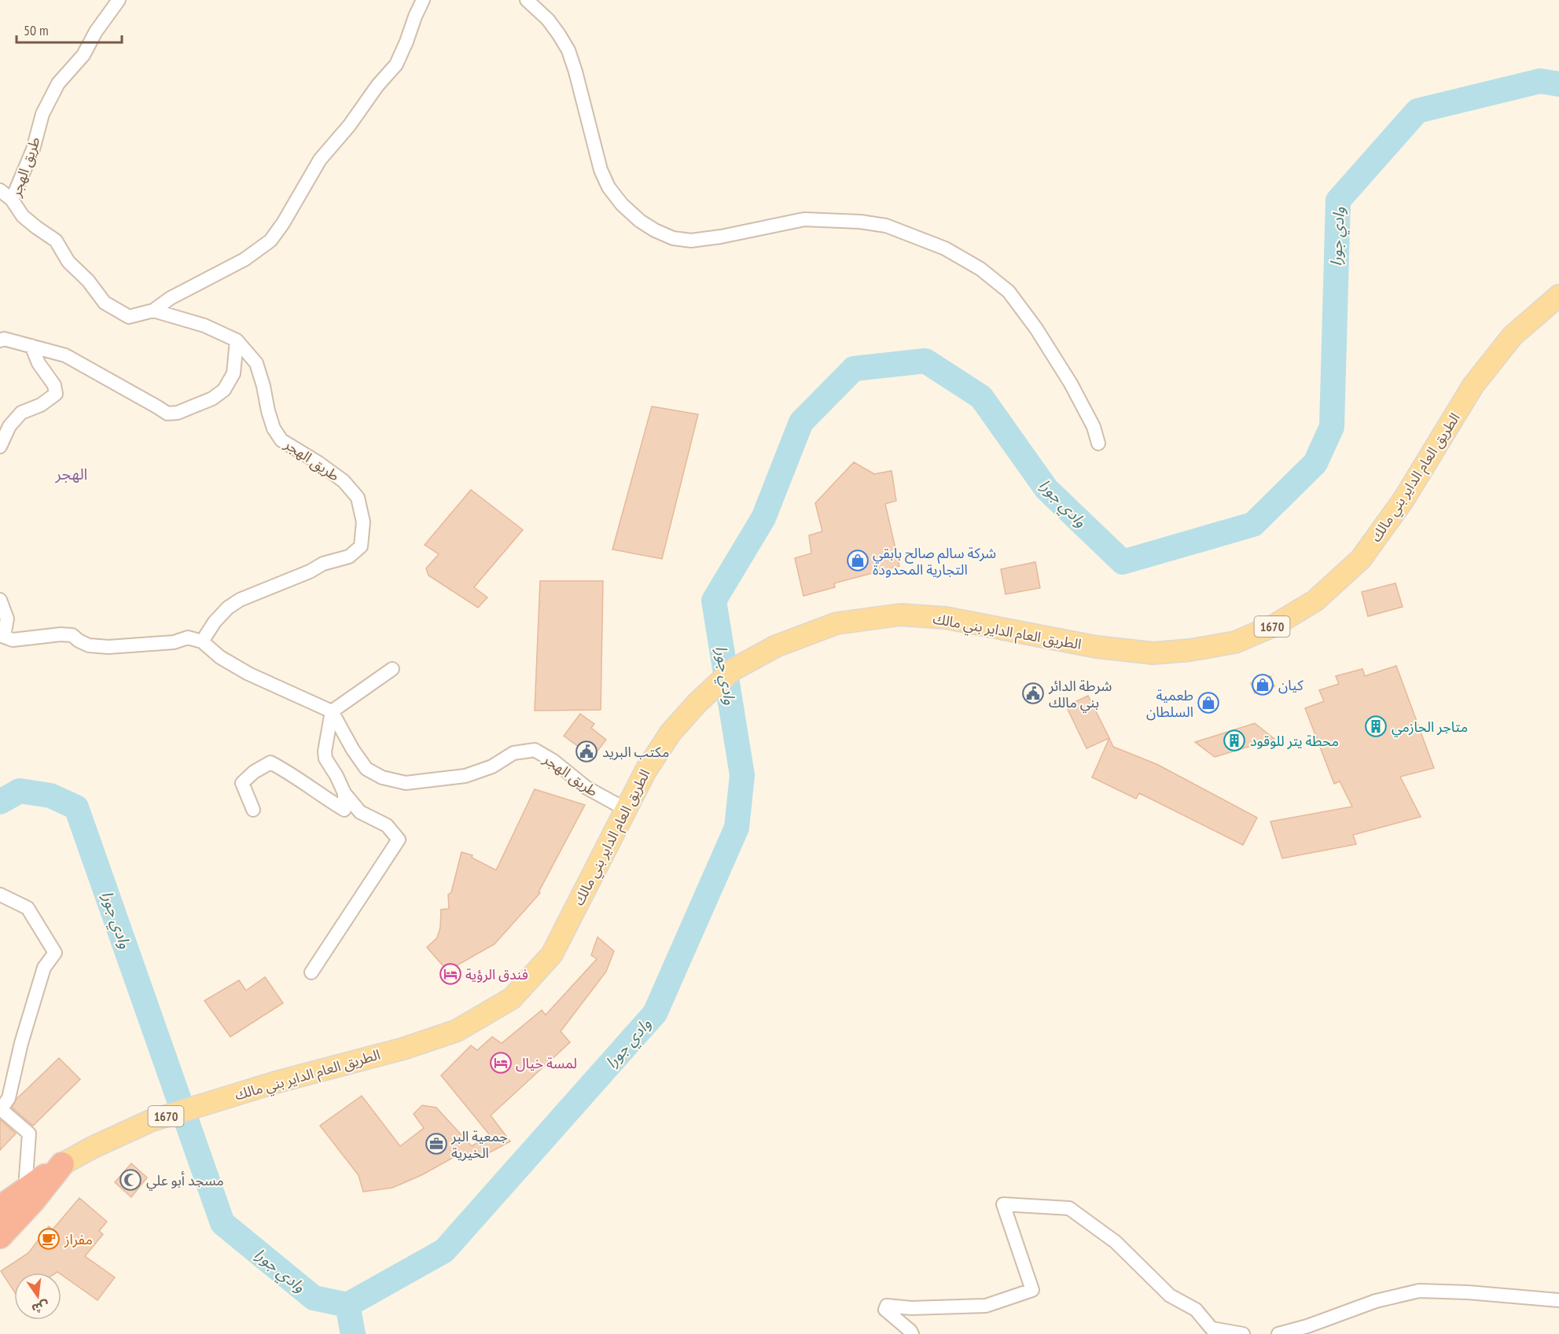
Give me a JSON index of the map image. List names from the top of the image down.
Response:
{
  "streets": {
    "highway": ["1670"],
    "main road": ["الطريق العام الداير بني مالك"],
    "street": ["طريق الهجر"]
  },
  "crossings": [
    ["طريق الهجر", "الطريق العام الداير بني مالك"],
    ["الطريق العام الداير بني مالك", "1670"]
  ],
  "districts": ["الهجر"],
  "water": ["وادي جورا"],
  "places": {
    "shop": ["شركة سالم صالح بابقي التجارية المحدودة", "كيان", "طعمية السلطان"],
    "public building": ["شرطة الدائر بني مالك", "مكتب البريد"],
    "building": ["متاجر الحازمي", "محطة يتر للوقود"],
    "hotel": ["فندق الرؤية", "لمسة خيال"],
    "office": ["جمعية البر الخيرية"],
    "mosque": ["مسجد أبو علي"],
    "cafe": ["مفراز"]
  },
  "scale_bar": "50 m",
  "north": "bottom"
}
